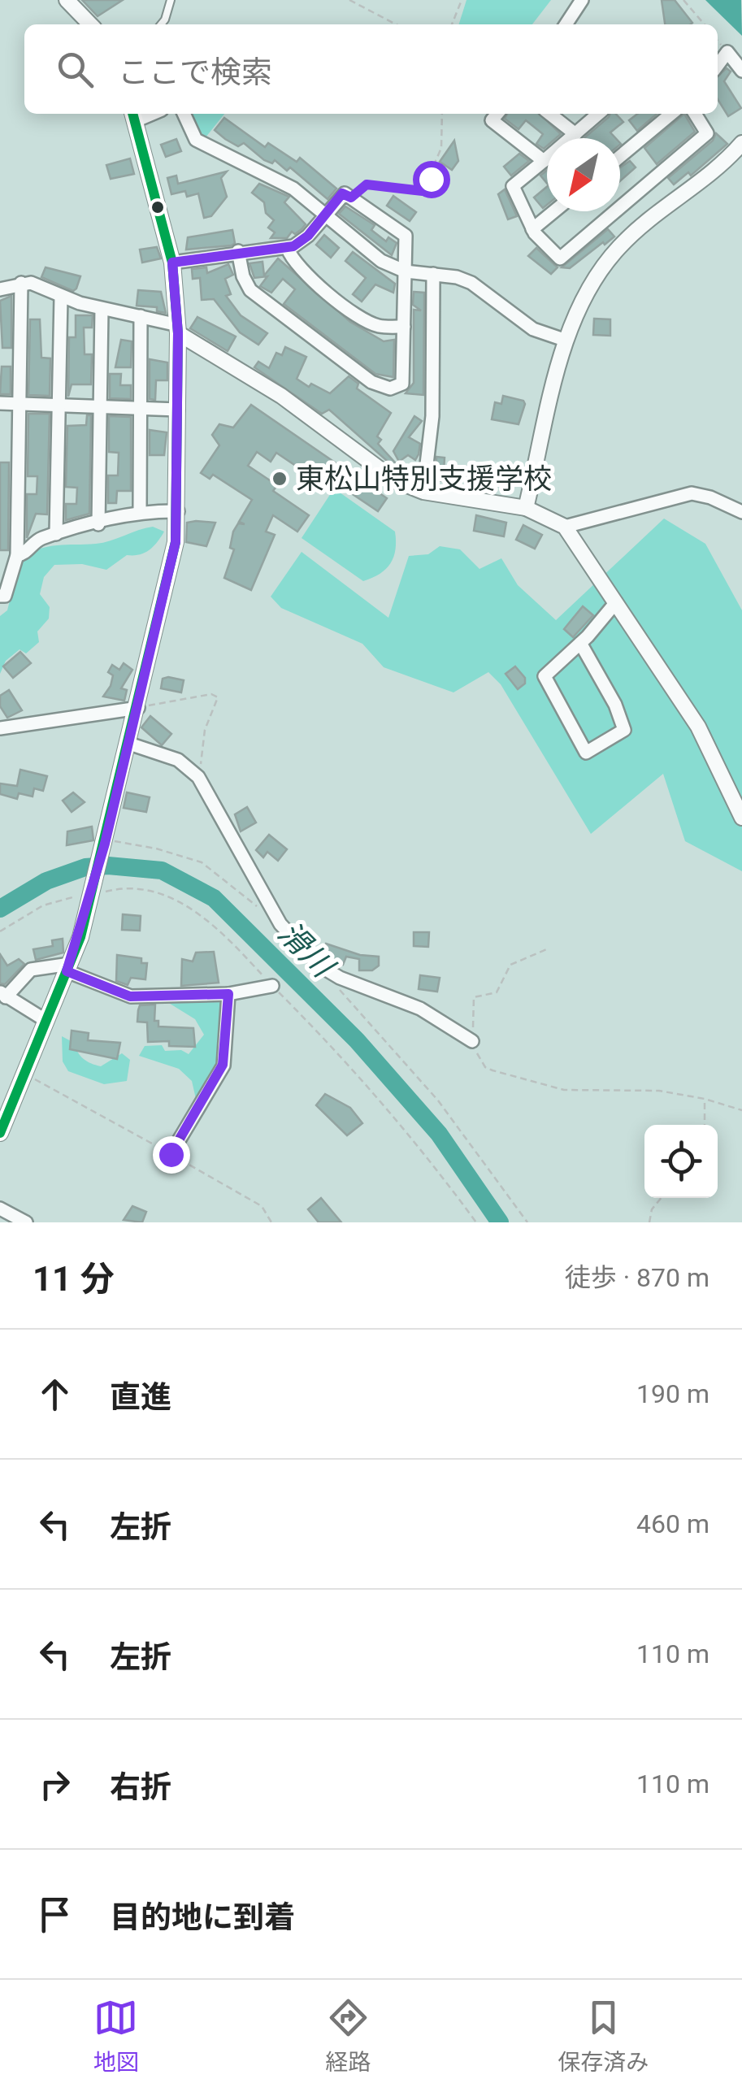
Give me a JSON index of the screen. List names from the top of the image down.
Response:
{
  "water": ["滑川"],
  "places": ["東松山特別支援学校"],
  "north": "bottom left",
  "page": {
    "search": "ここで検索",
    "heading": ["11 分", "徒歩 · 870 m"],
    "list": [
      ["直進", "190 m"],
      ["左折", "460 m"],
      ["左折", "110 m"],
      ["右折", "110 m"],
      "目的地に到着"
    ],
    "nav": ["地図", "経路", "保存済み"]
  }
}
